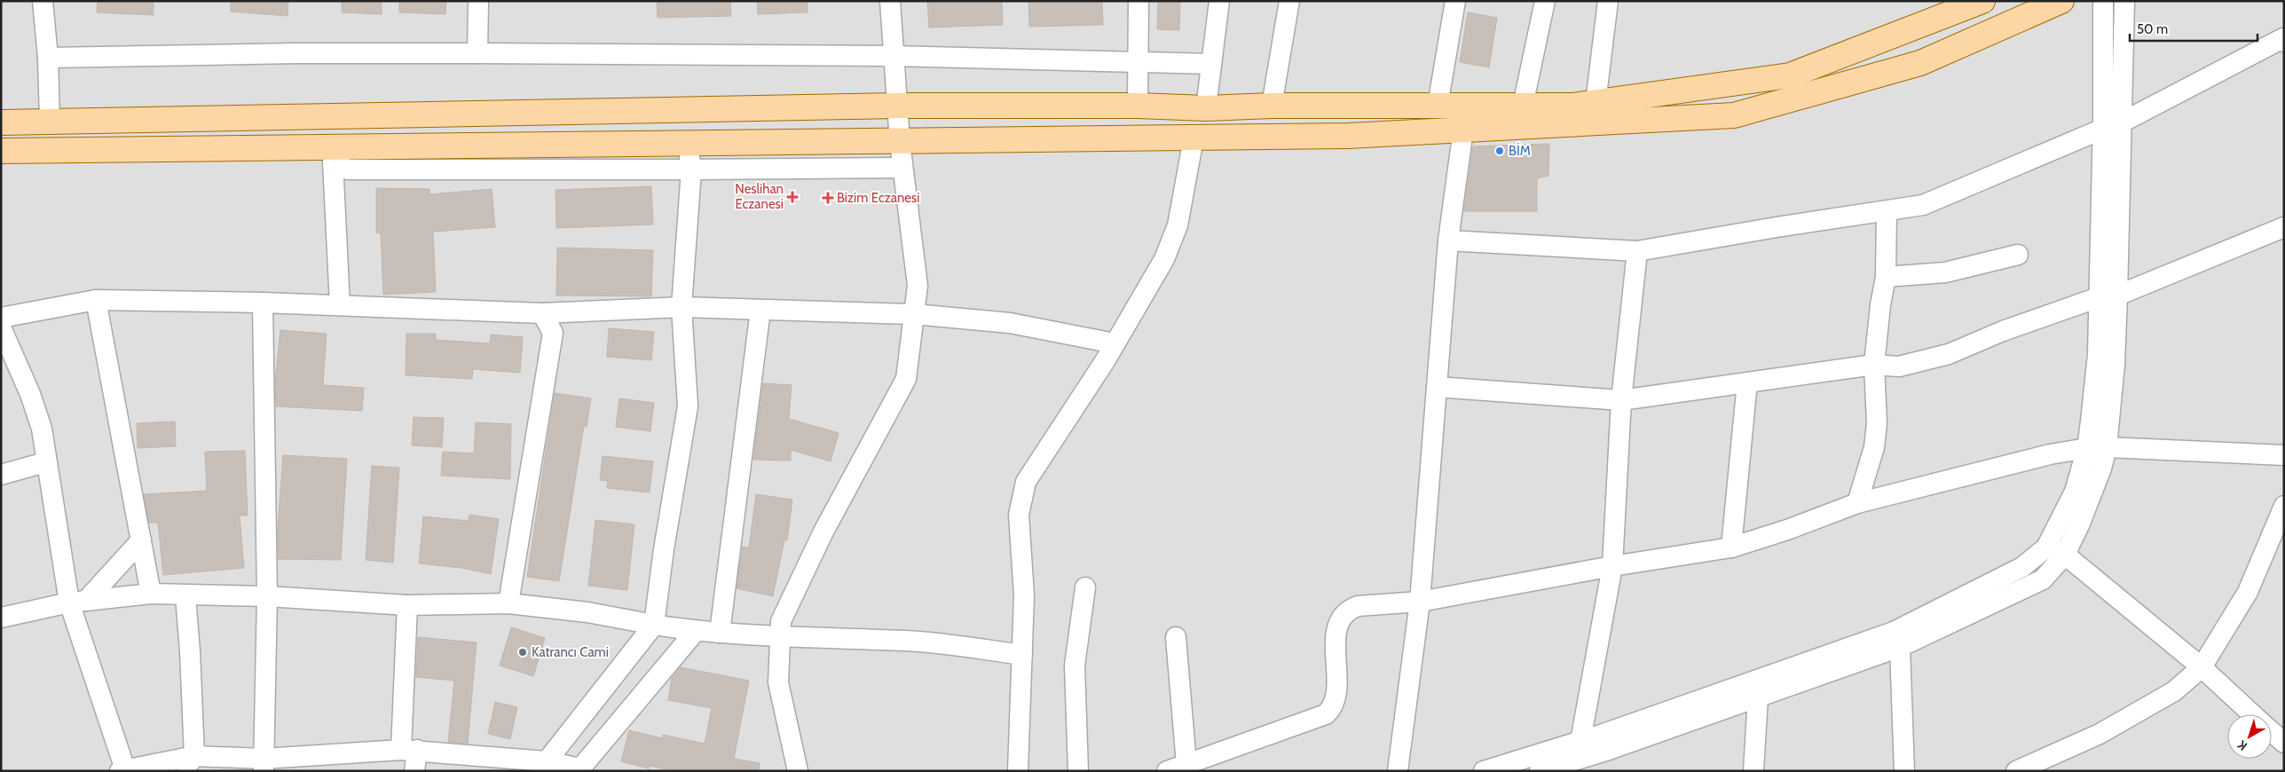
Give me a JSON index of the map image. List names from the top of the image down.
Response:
{
  "places": {
    "other": ["BİM", "Katrancı Cami"],
    "health": ["Neslihan Eczanesi", "Bizim Eczanesi"]
  },
  "scale_bar": "50 m",
  "north": "bottom left"
}
